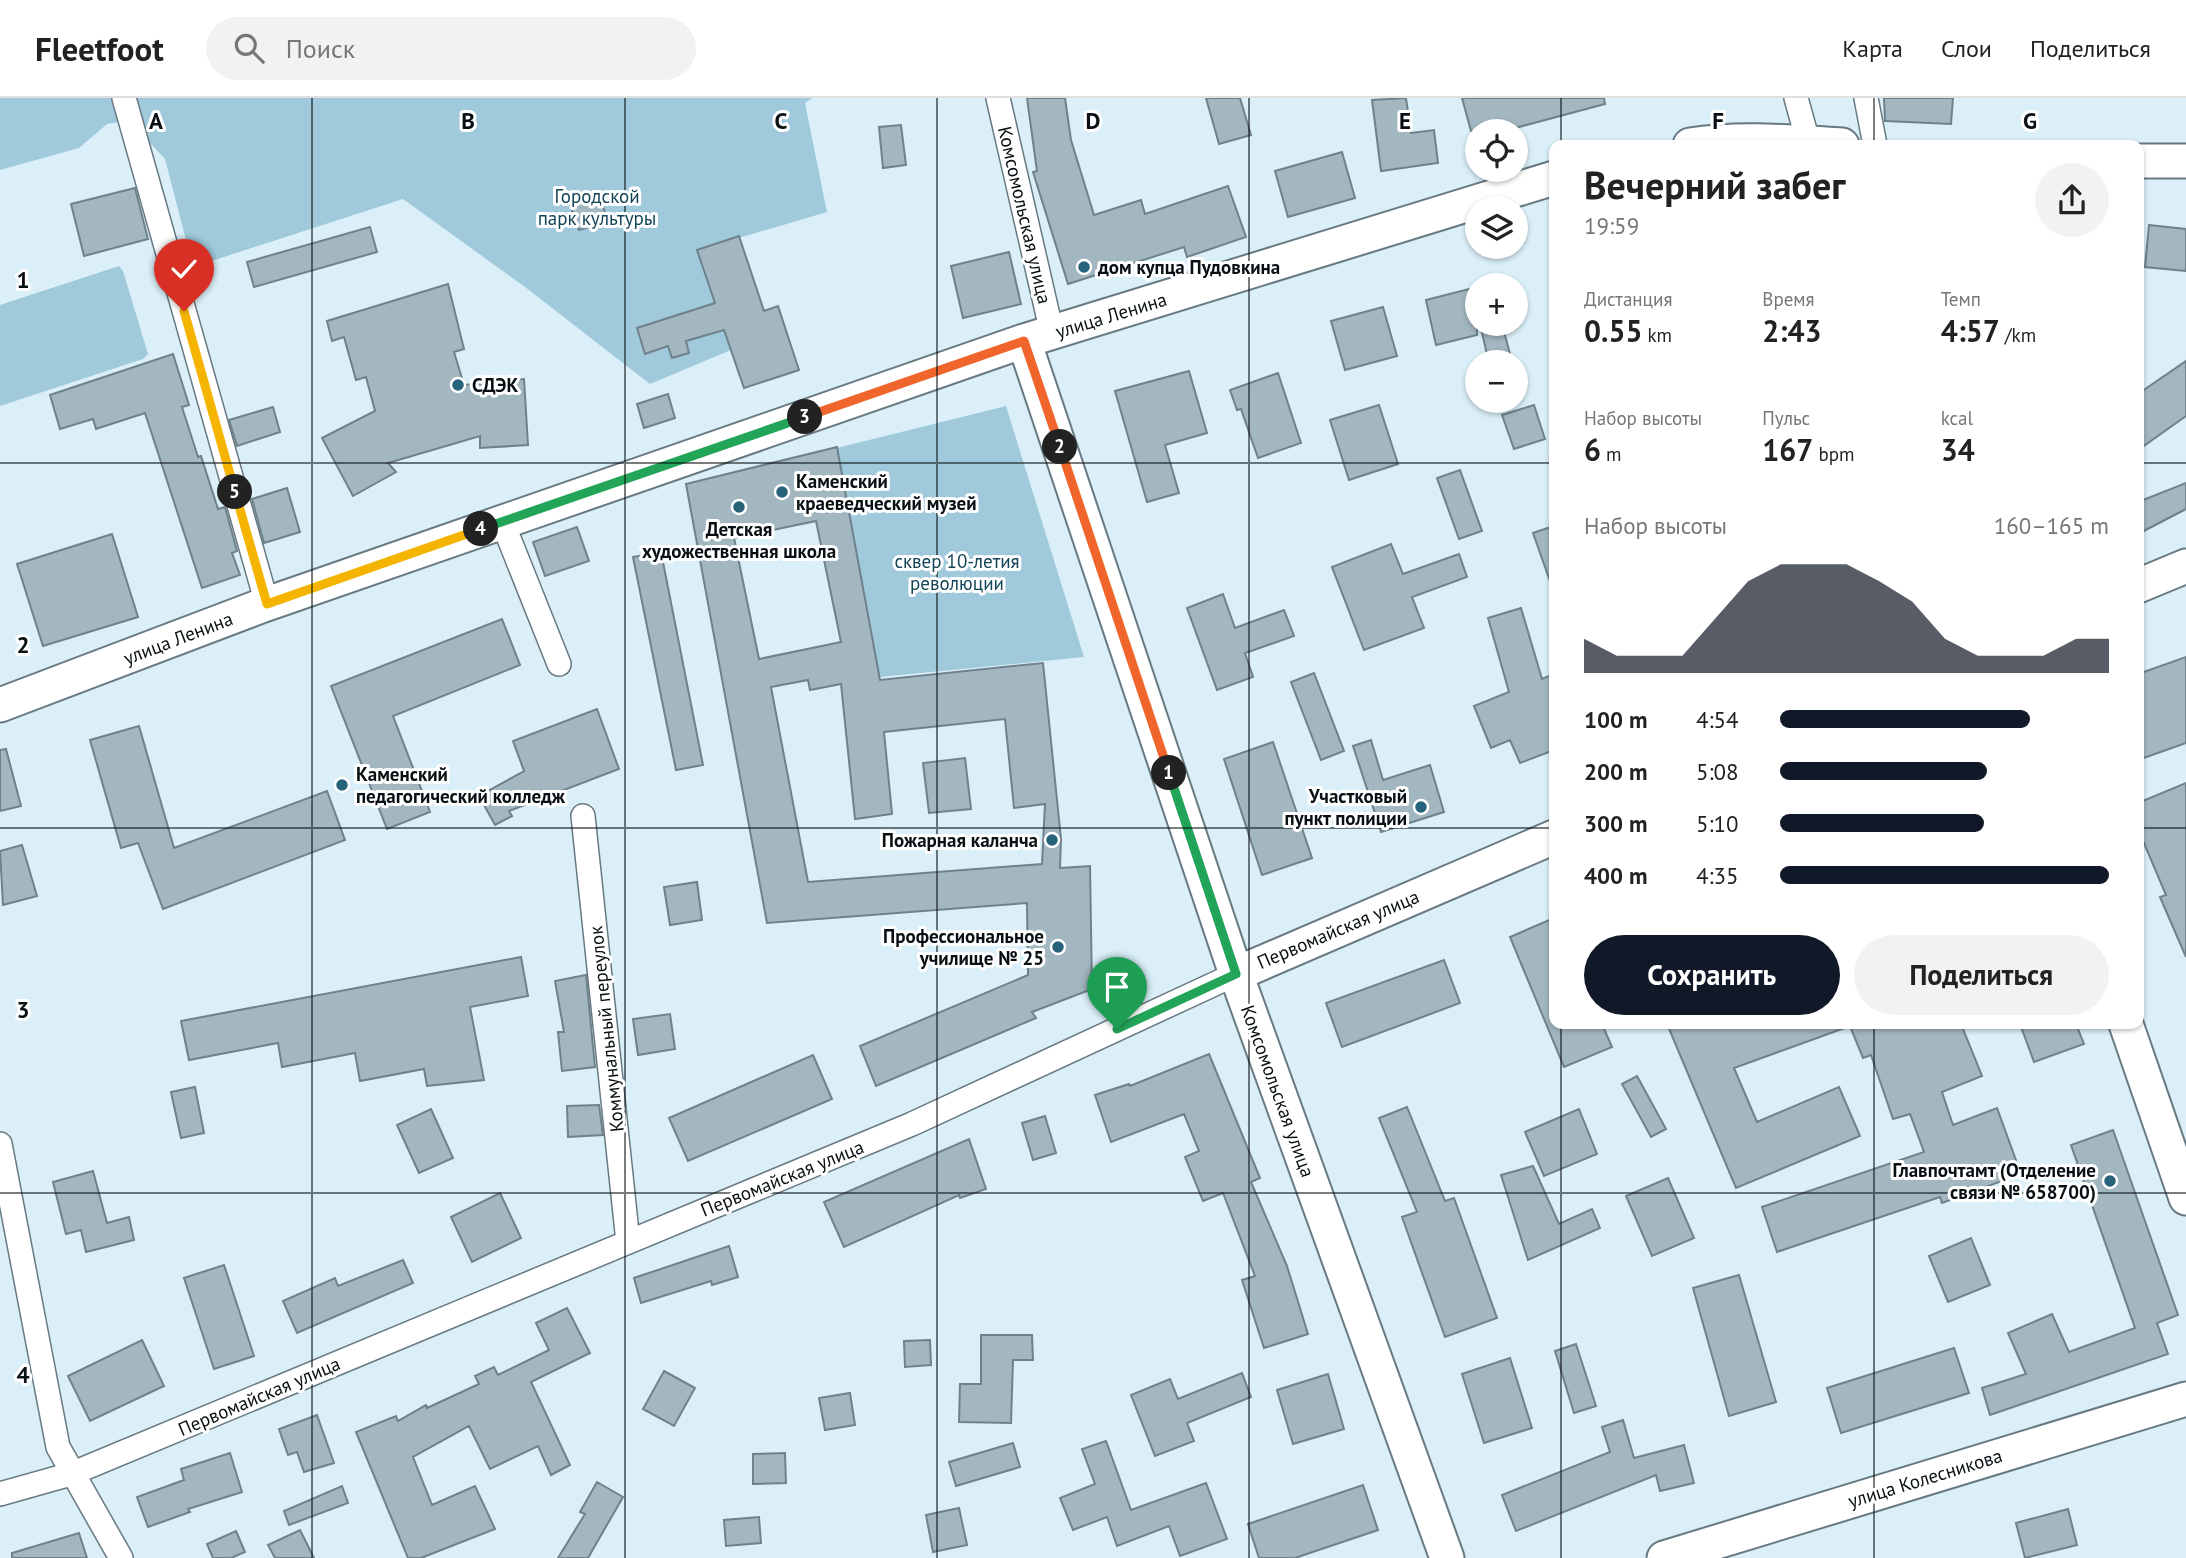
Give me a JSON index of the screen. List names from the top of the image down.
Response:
{
  "streets": {
    "street": [
      "Комсомольская улица",
      "улица Ленина",
      "Первомайская улица",
      "Коммунальный переулок",
      "улица Колесникова"
    ]
  },
  "crossings": [
    ["Комсомольская улица", "улица Ленина"],
    ["Комсомольская улица", "Первомайская улица"],
    ["Первомайская улица", "Коммунальный переулок"]
  ],
  "parks": ["Городской парк культуры", "сквер 10-летия революции"],
  "places": [
    "дом купца Пудовкина",
    "СДЭК",
    "Каменский краеведческий музей",
    "Детская художественная школа",
    "Каменский педагогический колледж",
    "Участковый пункт полиции",
    "Пожарная каланча",
    "Профессиональное училище № 25",
    "Главпочтамт (Отделение связи № 658700)"
  ],
  "page": {
    "header": "Fleetfoot",
    "search": "Поиск",
    "nav": ["Карта", "Слои", "Поделиться"],
    "map_buttons": ["+", "−"],
    "heading": ["Вечерний забег", "19:59"],
    "stats": [
      ["Дистанция", "0.55 km"],
      ["Время", "2:43"],
      ["Темп", "4:57 /km"],
      ["Набор высоты", "6 m"],
      ["Пульс", "167 bpm"],
      ["kcal", "34"]
    ],
    "pins": [
      "3",
      "2",
      "5",
      "4",
      "1"
    ],
    "chart": ["Набор высоты", "160–165 m"],
    "list": [
      {
        "name": "100 m",
        "note": "4:54"
      },
      {
        "name": "200 m",
        "note": "5:08"
      },
      {
        "name": "300 m",
        "note": "5:10"
      },
      {
        "name": "400 m",
        "note": "4:35"
      }
    ],
    "buttons": ["Сохранить", "Поделиться"]
  },
  "grid": {
    "columns": [
      "A",
      "B",
      "C",
      "D",
      "E",
      "F",
      "G"
    ],
    "rows": [
      "1",
      "2",
      "3",
      "4"
    ]
  }
}
